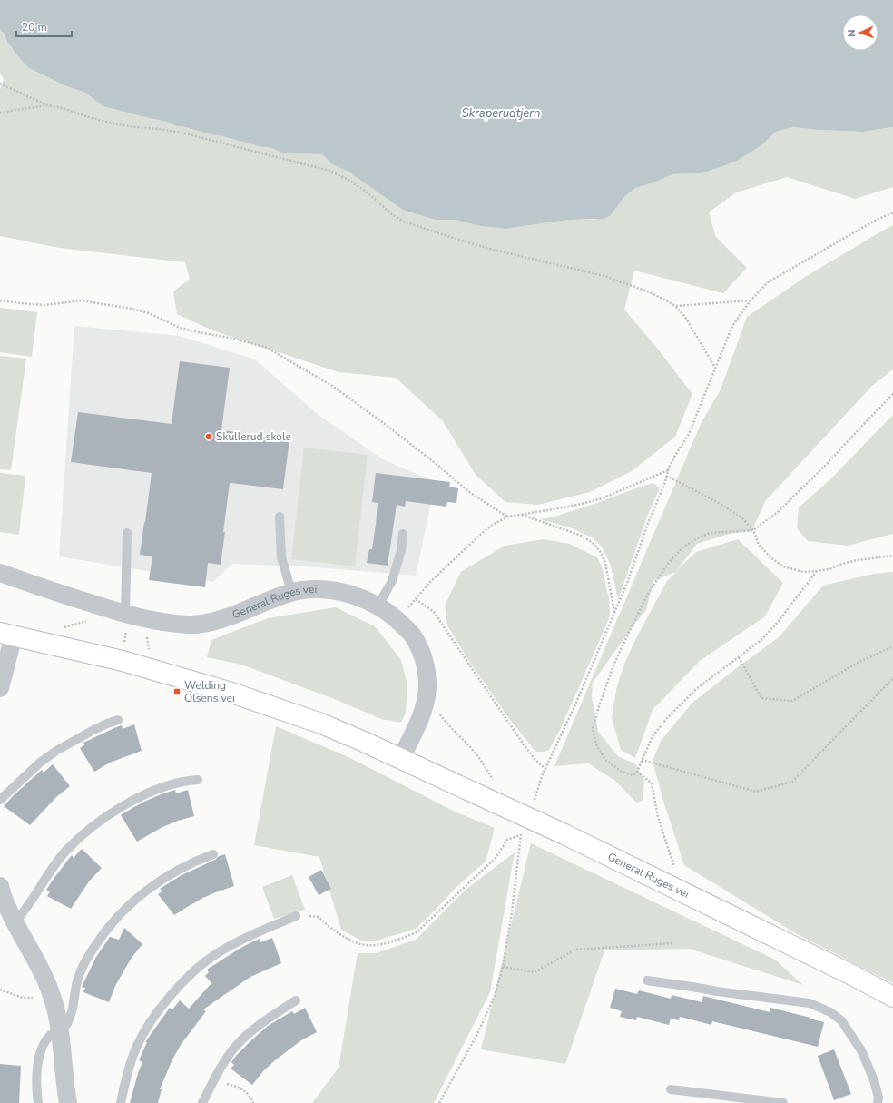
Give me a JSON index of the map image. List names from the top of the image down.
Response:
{
  "streets": {
    "main road": ["General Ruges vei"]
  },
  "water": ["Skraperudtjern"],
  "places": {
    "other": ["Skullerud skole"],
    "transit": ["Welding Olsens vei"]
  },
  "scale_bar": "20 m",
  "north": "left"
}
